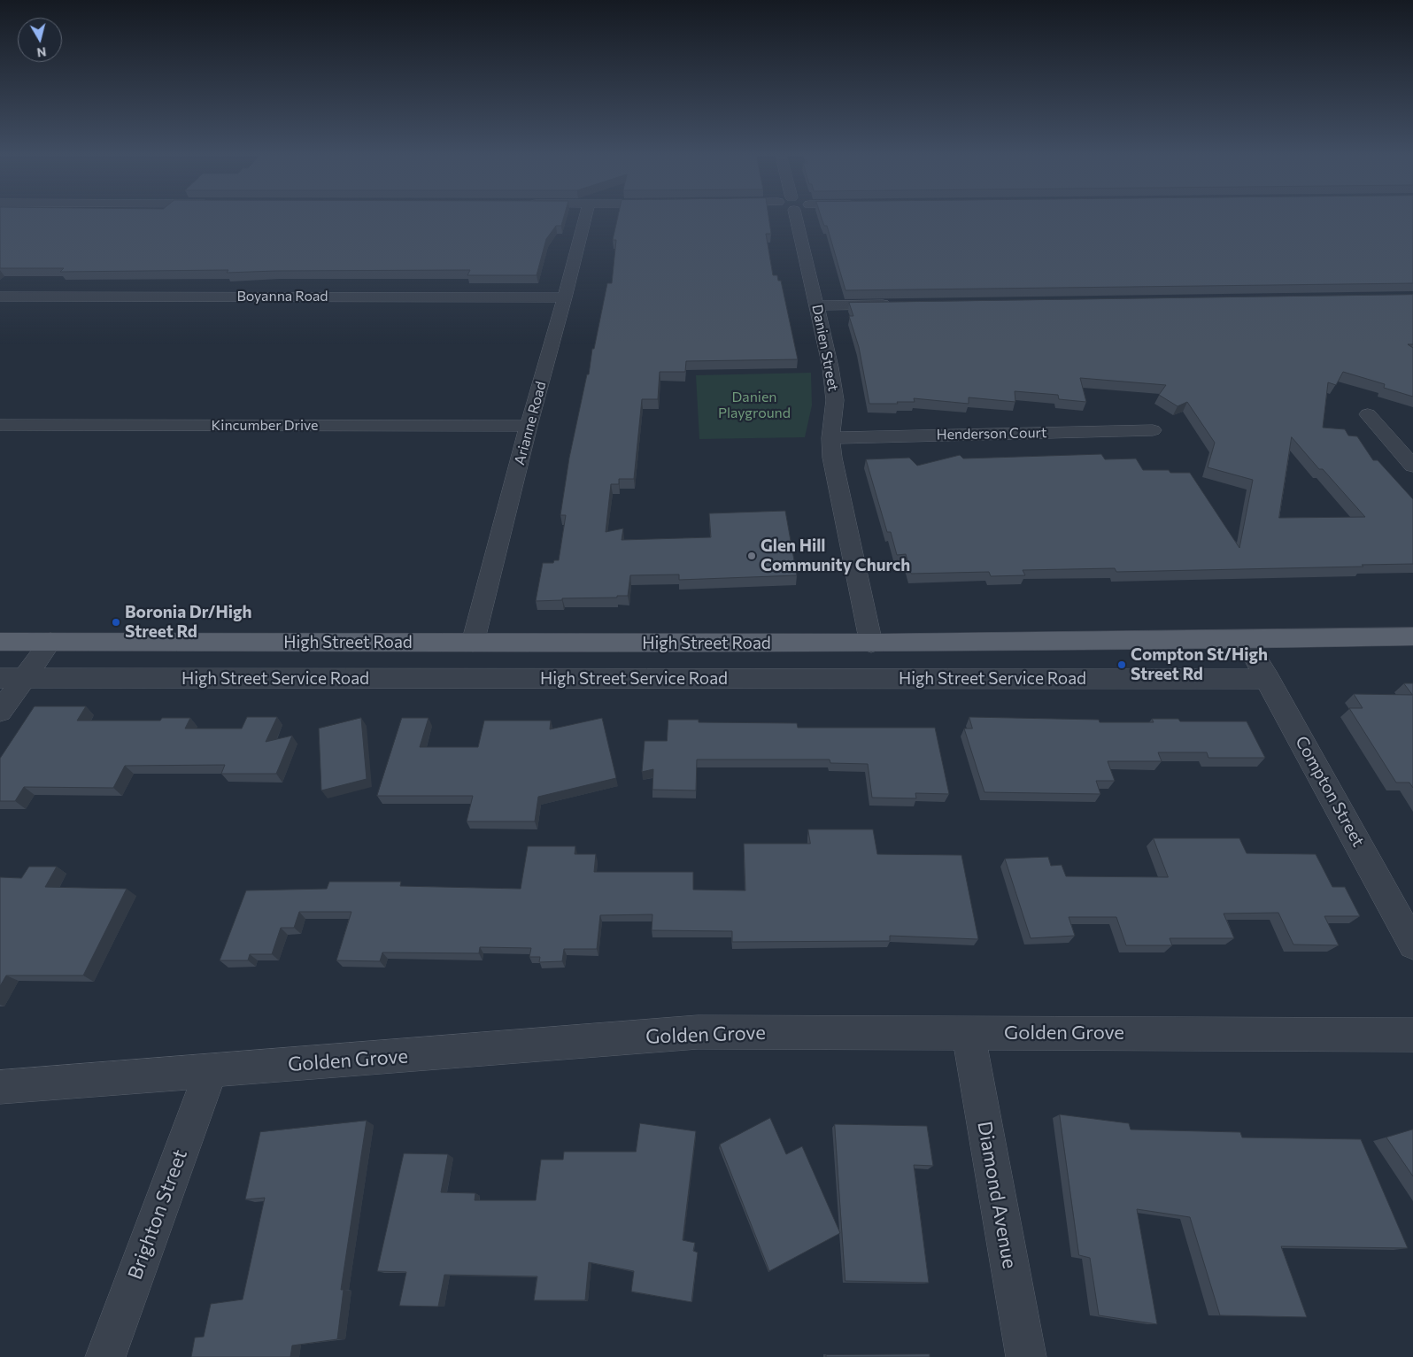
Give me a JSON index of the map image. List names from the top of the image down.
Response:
{
  "streets": {
    "main road": ["High Street Road"],
    "street": [
      "Boyanna Road",
      "Danien Street",
      "Arianne Road",
      "Kincumber Drive",
      "Henderson Court",
      "High Street Service Road",
      "Compton Street",
      "Golden Grove",
      "Diamond Avenue",
      "Brighton Street"
    ]
  },
  "crossings": [
    ["Boyanna Road", "Arianne Road"],
    ["Danien Street", "Henderson Court"],
    ["Danien Street", "High Street Road"],
    ["Arianne Road", "Kincumber Drive"],
    ["Arianne Road", "High Street Road"],
    ["High Street Road", "Compton Street"],
    ["High Street Service Road", "Compton Street"],
    ["Golden Grove", "Diamond Avenue"],
    ["Golden Grove", "Brighton Street"]
  ],
  "parks": ["Danien Playground"],
  "places": ["Glen Hill Community Church", "Boronia Dr/High Street Rd", "Compton St/High Street Rd"],
  "north": "bottom"
}
